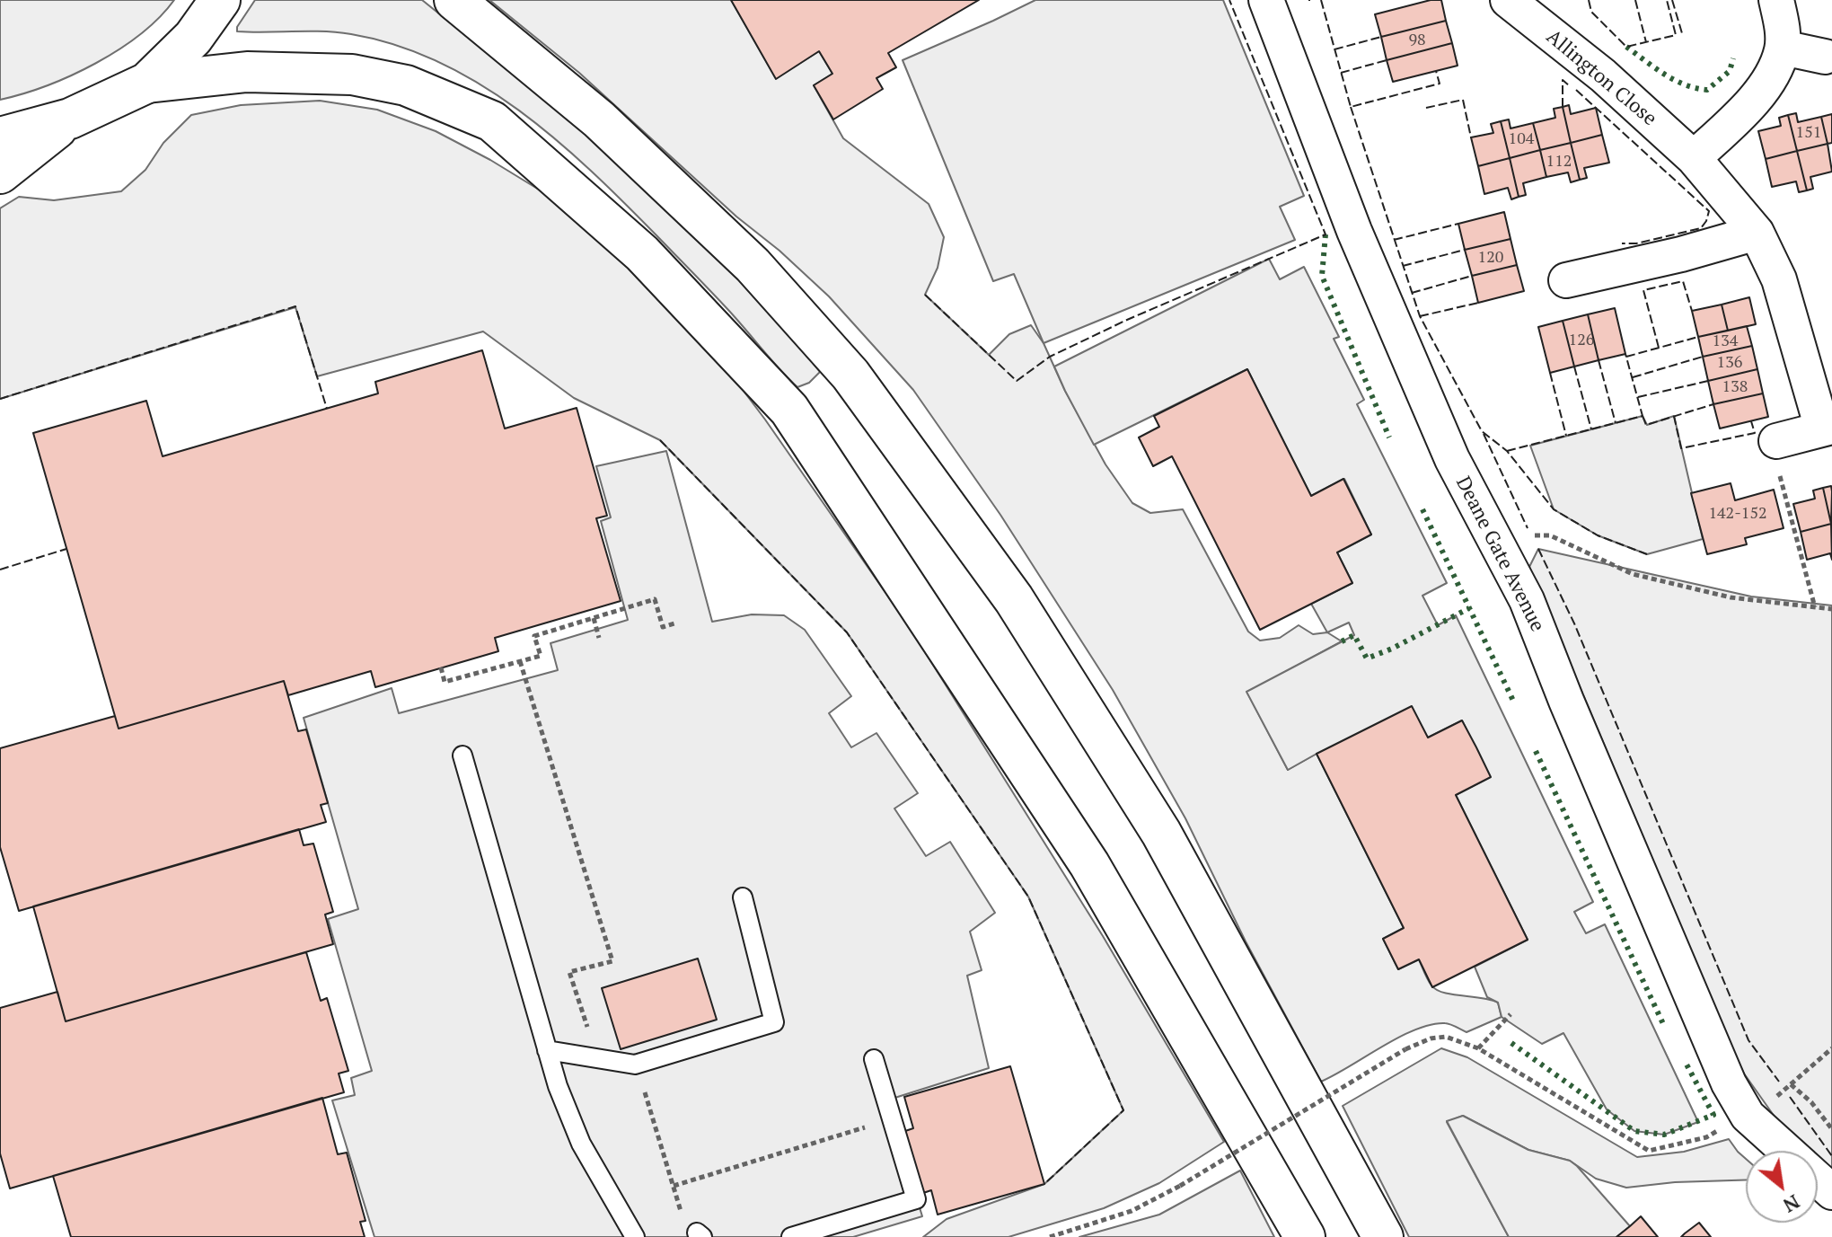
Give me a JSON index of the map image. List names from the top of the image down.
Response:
{
  "streets": {
    "street": ["Allington Close", "Deane Gate Avenue"]
  },
  "house_numbers": [
    "98",
    "151",
    "104",
    "112",
    "120",
    "126",
    "134",
    "136",
    "138",
    "142-152"
  ],
  "north": "bottom right"
}
